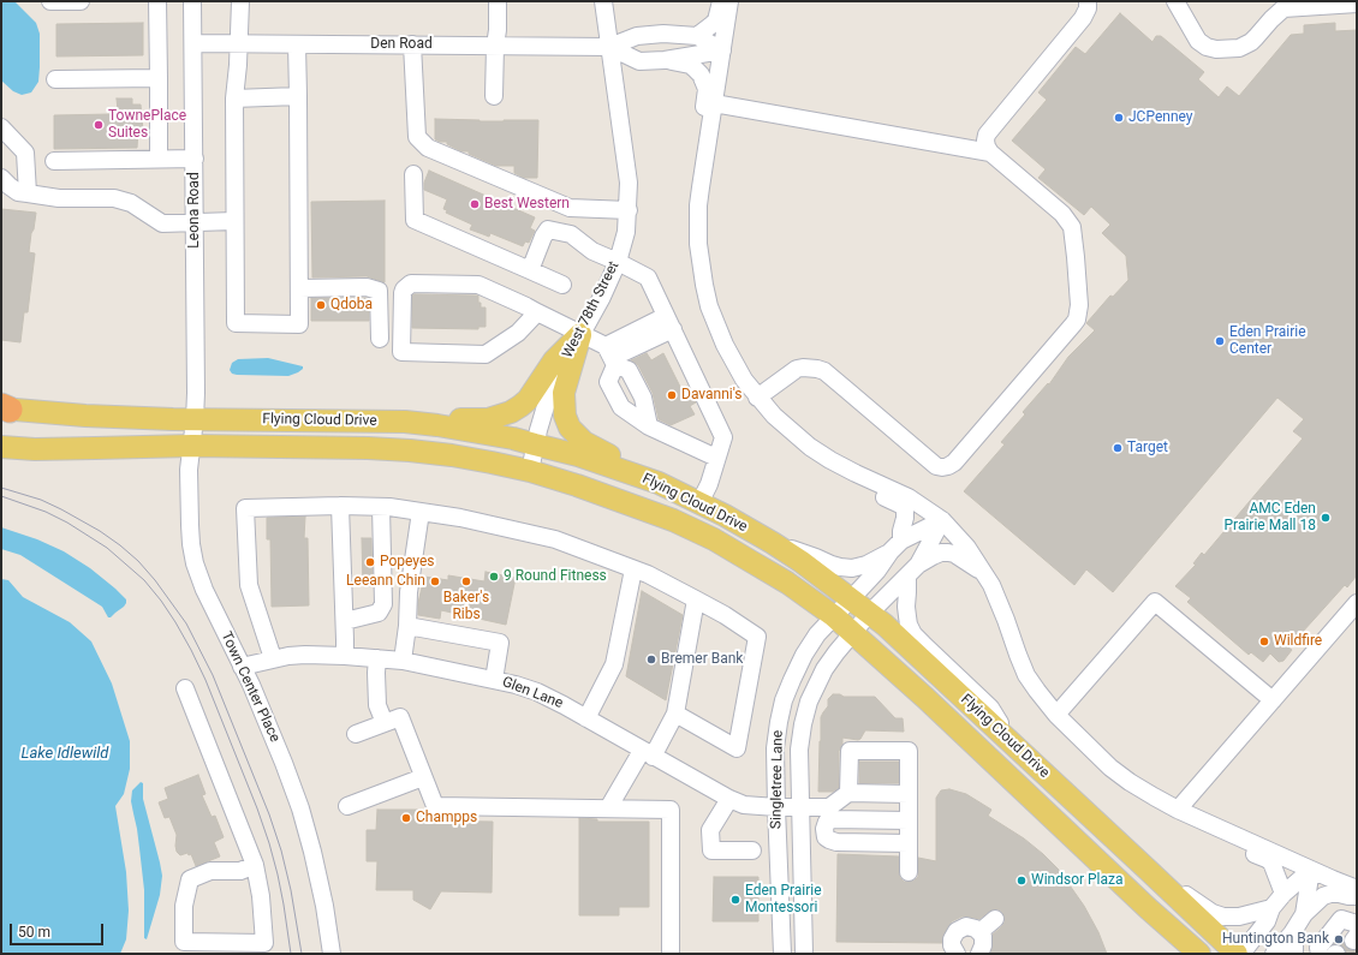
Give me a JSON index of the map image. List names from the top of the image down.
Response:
{
  "streets": {
    "main road": ["Flying Cloud Drive"],
    "street": [
      "Den Road",
      "Leona Road",
      "West 78th Street",
      "Town Center Place",
      "Glen Lane",
      "Singletree Lane"
    ]
  },
  "crossings": [
    ["Den Road", "Leona Road"],
    ["Den Road", "West 78th Street"],
    ["Leona Road", "Flying Cloud Drive"],
    ["Leona Road", "Town Center Place"],
    ["West 78th Street", "Flying Cloud Drive"],
    ["Flying Cloud Drive", "Town Center Place"],
    ["Flying Cloud Drive", "Singletree Lane"],
    ["Town Center Place", "Glen Lane"],
    ["Glen Lane", "Singletree Lane"]
  ],
  "water": ["Lake Idlewild"],
  "places": [
    "JCPenney",
    "TownePlace Suites",
    "Best Western",
    "Qdoba",
    "Eden Prairie Center",
    "Davanni's",
    "Target",
    "AMC Eden Prairie Mall 18",
    "Popeyes",
    "9 Round Fitness",
    "Leeann Chin",
    "Baker's Ribs",
    "Wildfire",
    "Bremer Bank",
    "Champps",
    "Windsor Plaza",
    "Eden Prairie Montessori",
    "Huntington Bank"
  ],
  "scale_bar": "50 m"
}
